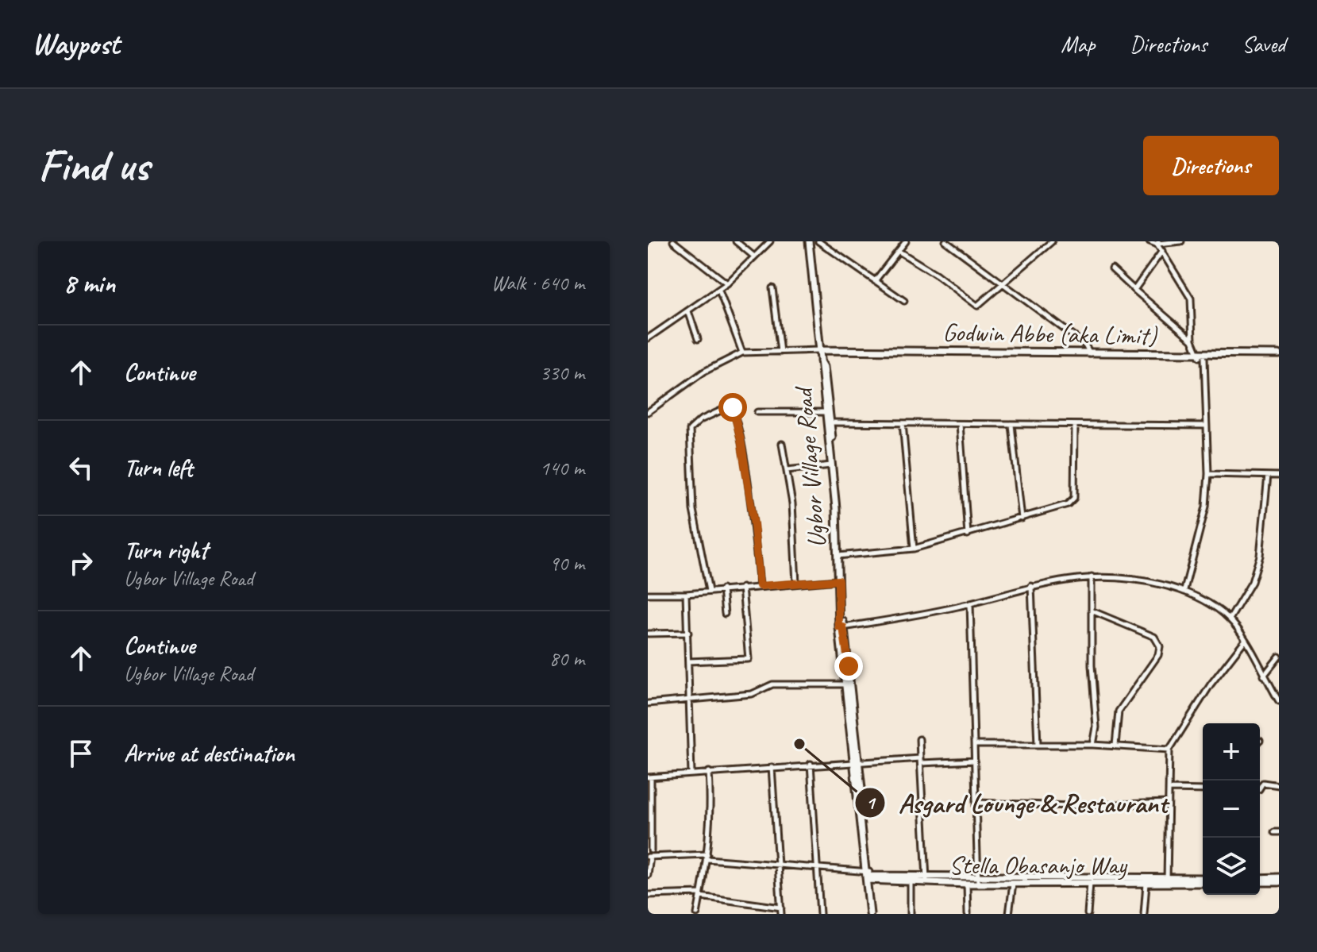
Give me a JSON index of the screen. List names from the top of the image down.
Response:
{
  "streets": {
    "street": ["Godwin Abbe (aka Limit)", "Ugbor Village Road", "Stella Obasanjo Way"]
  },
  "crossings": [
    ["Godwin Abbe (aka Limit)", "Ugbor Village Road"],
    ["Ugbor Village Road", "Stella Obasanjo Way"]
  ],
  "places": ["Asgard Lounge & Restaurant"],
  "page": {
    "header": "Waypost",
    "nav": ["Map", "Directions", "Saved"],
    "buttons": "Directions",
    "title": "Find us",
    "heading": ["8 min", "Walk · 640 m"],
    "list": [
      ["Continue", "330 m"],
      ["Turn left", "140 m"],
      ["Turn right", "Ugbor Village Road", "90 m"],
      ["Continue", "Ugbor Village Road", "80 m"],
      "Arrive at destination"
    ],
    "map_buttons": ["+", "−"]
  }
}
